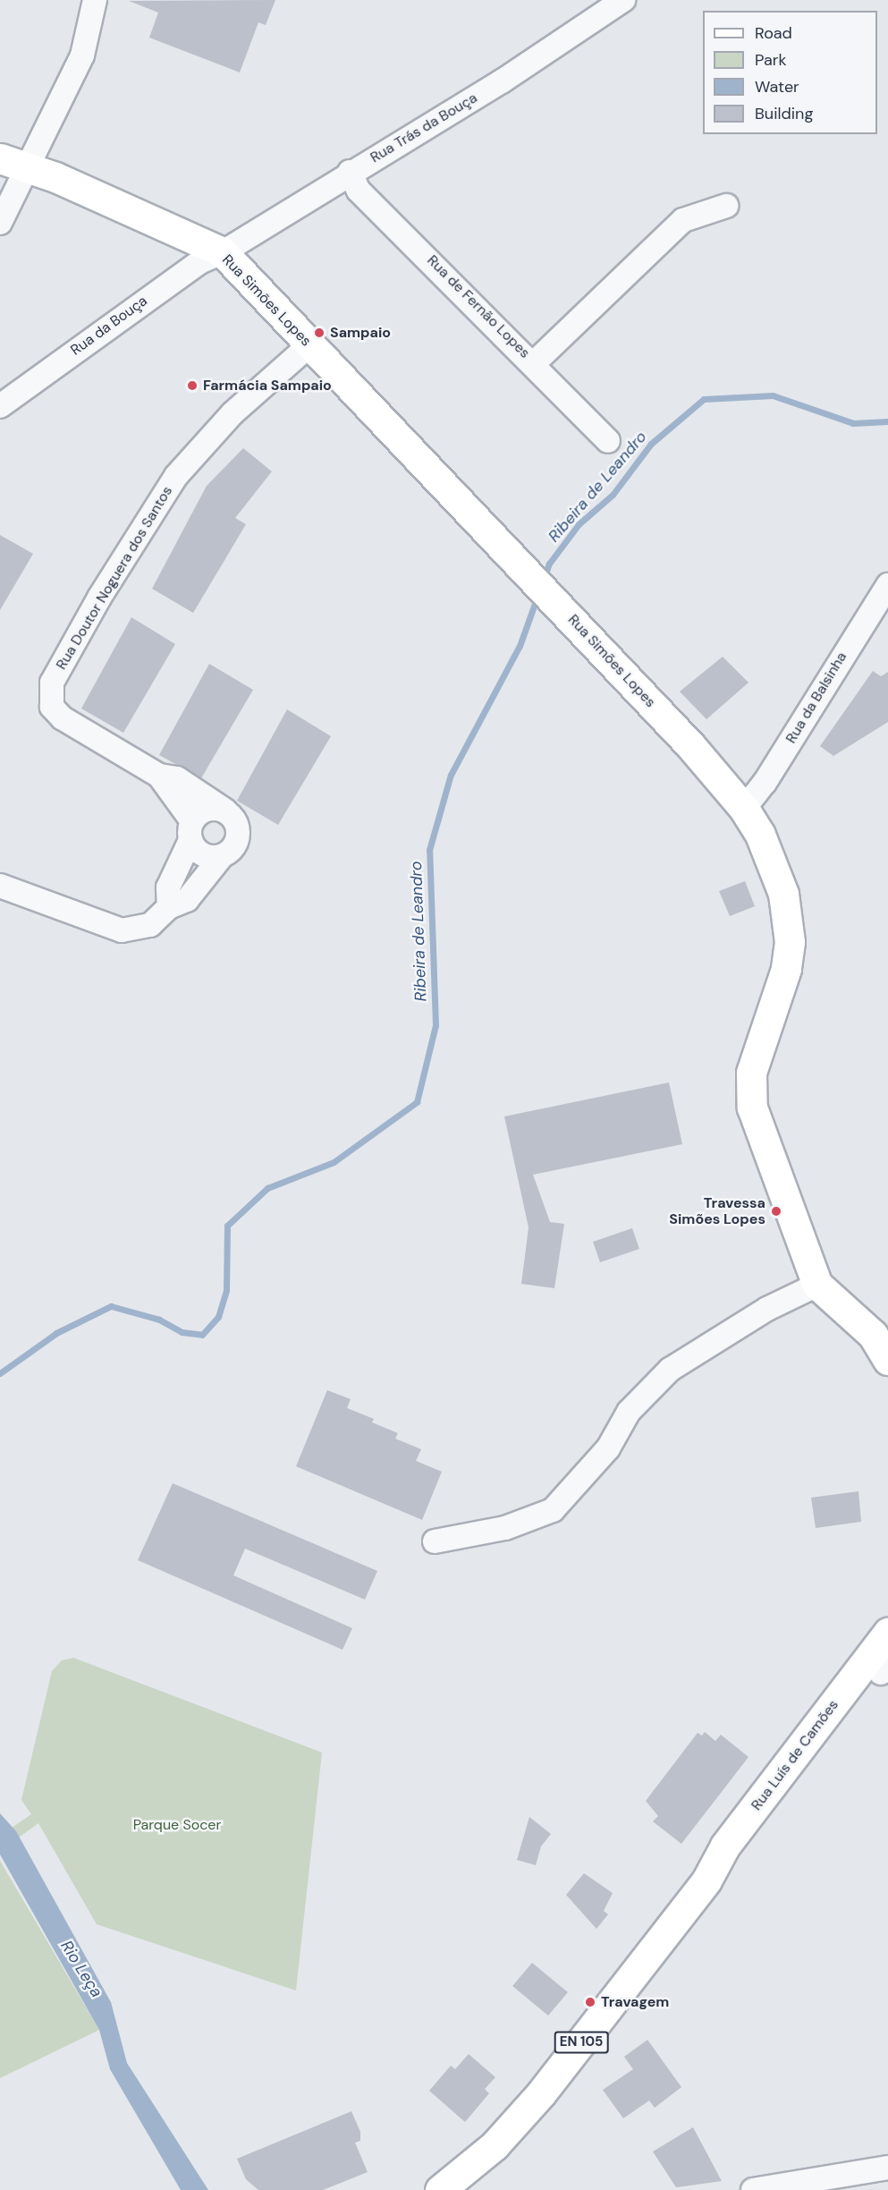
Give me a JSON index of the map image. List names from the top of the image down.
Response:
{
  "streets": {
    "street": [
      "Rua Trás da Bouça",
      "Rua Simões Lopes",
      "Rua de Fernão Lopes",
      "Rua da Bouça",
      "Rua Doutor Noguera dos Santos",
      "Rua da Balsinha",
      "Rua Luís de Camões",
      "EN 105"
    ]
  },
  "crossings": [
    ["Rua Trás da Bouça", "Rua Simões Lopes"],
    ["Rua Trás da Bouça", "Rua de Fernão Lopes"],
    ["Rua Trás da Bouça", "Rua da Bouça"],
    ["Rua Simões Lopes", "Rua da Bouça"],
    ["Rua Simões Lopes", "Rua Doutor Noguera dos Santos"],
    ["Rua Simões Lopes", "Rua da Balsinha"]
  ],
  "water": ["Ribeira de Leandro", "Rio Leça"],
  "parks": ["Parque Socer"],
  "places": [
    "Sampaio",
    "Farmácia Sampaio",
    "Travessa Simões Lopes",
    "Travagem"
  ],
  "legend": [
    "Road",
    "Park",
    "Water",
    "Building"
  ]
}
